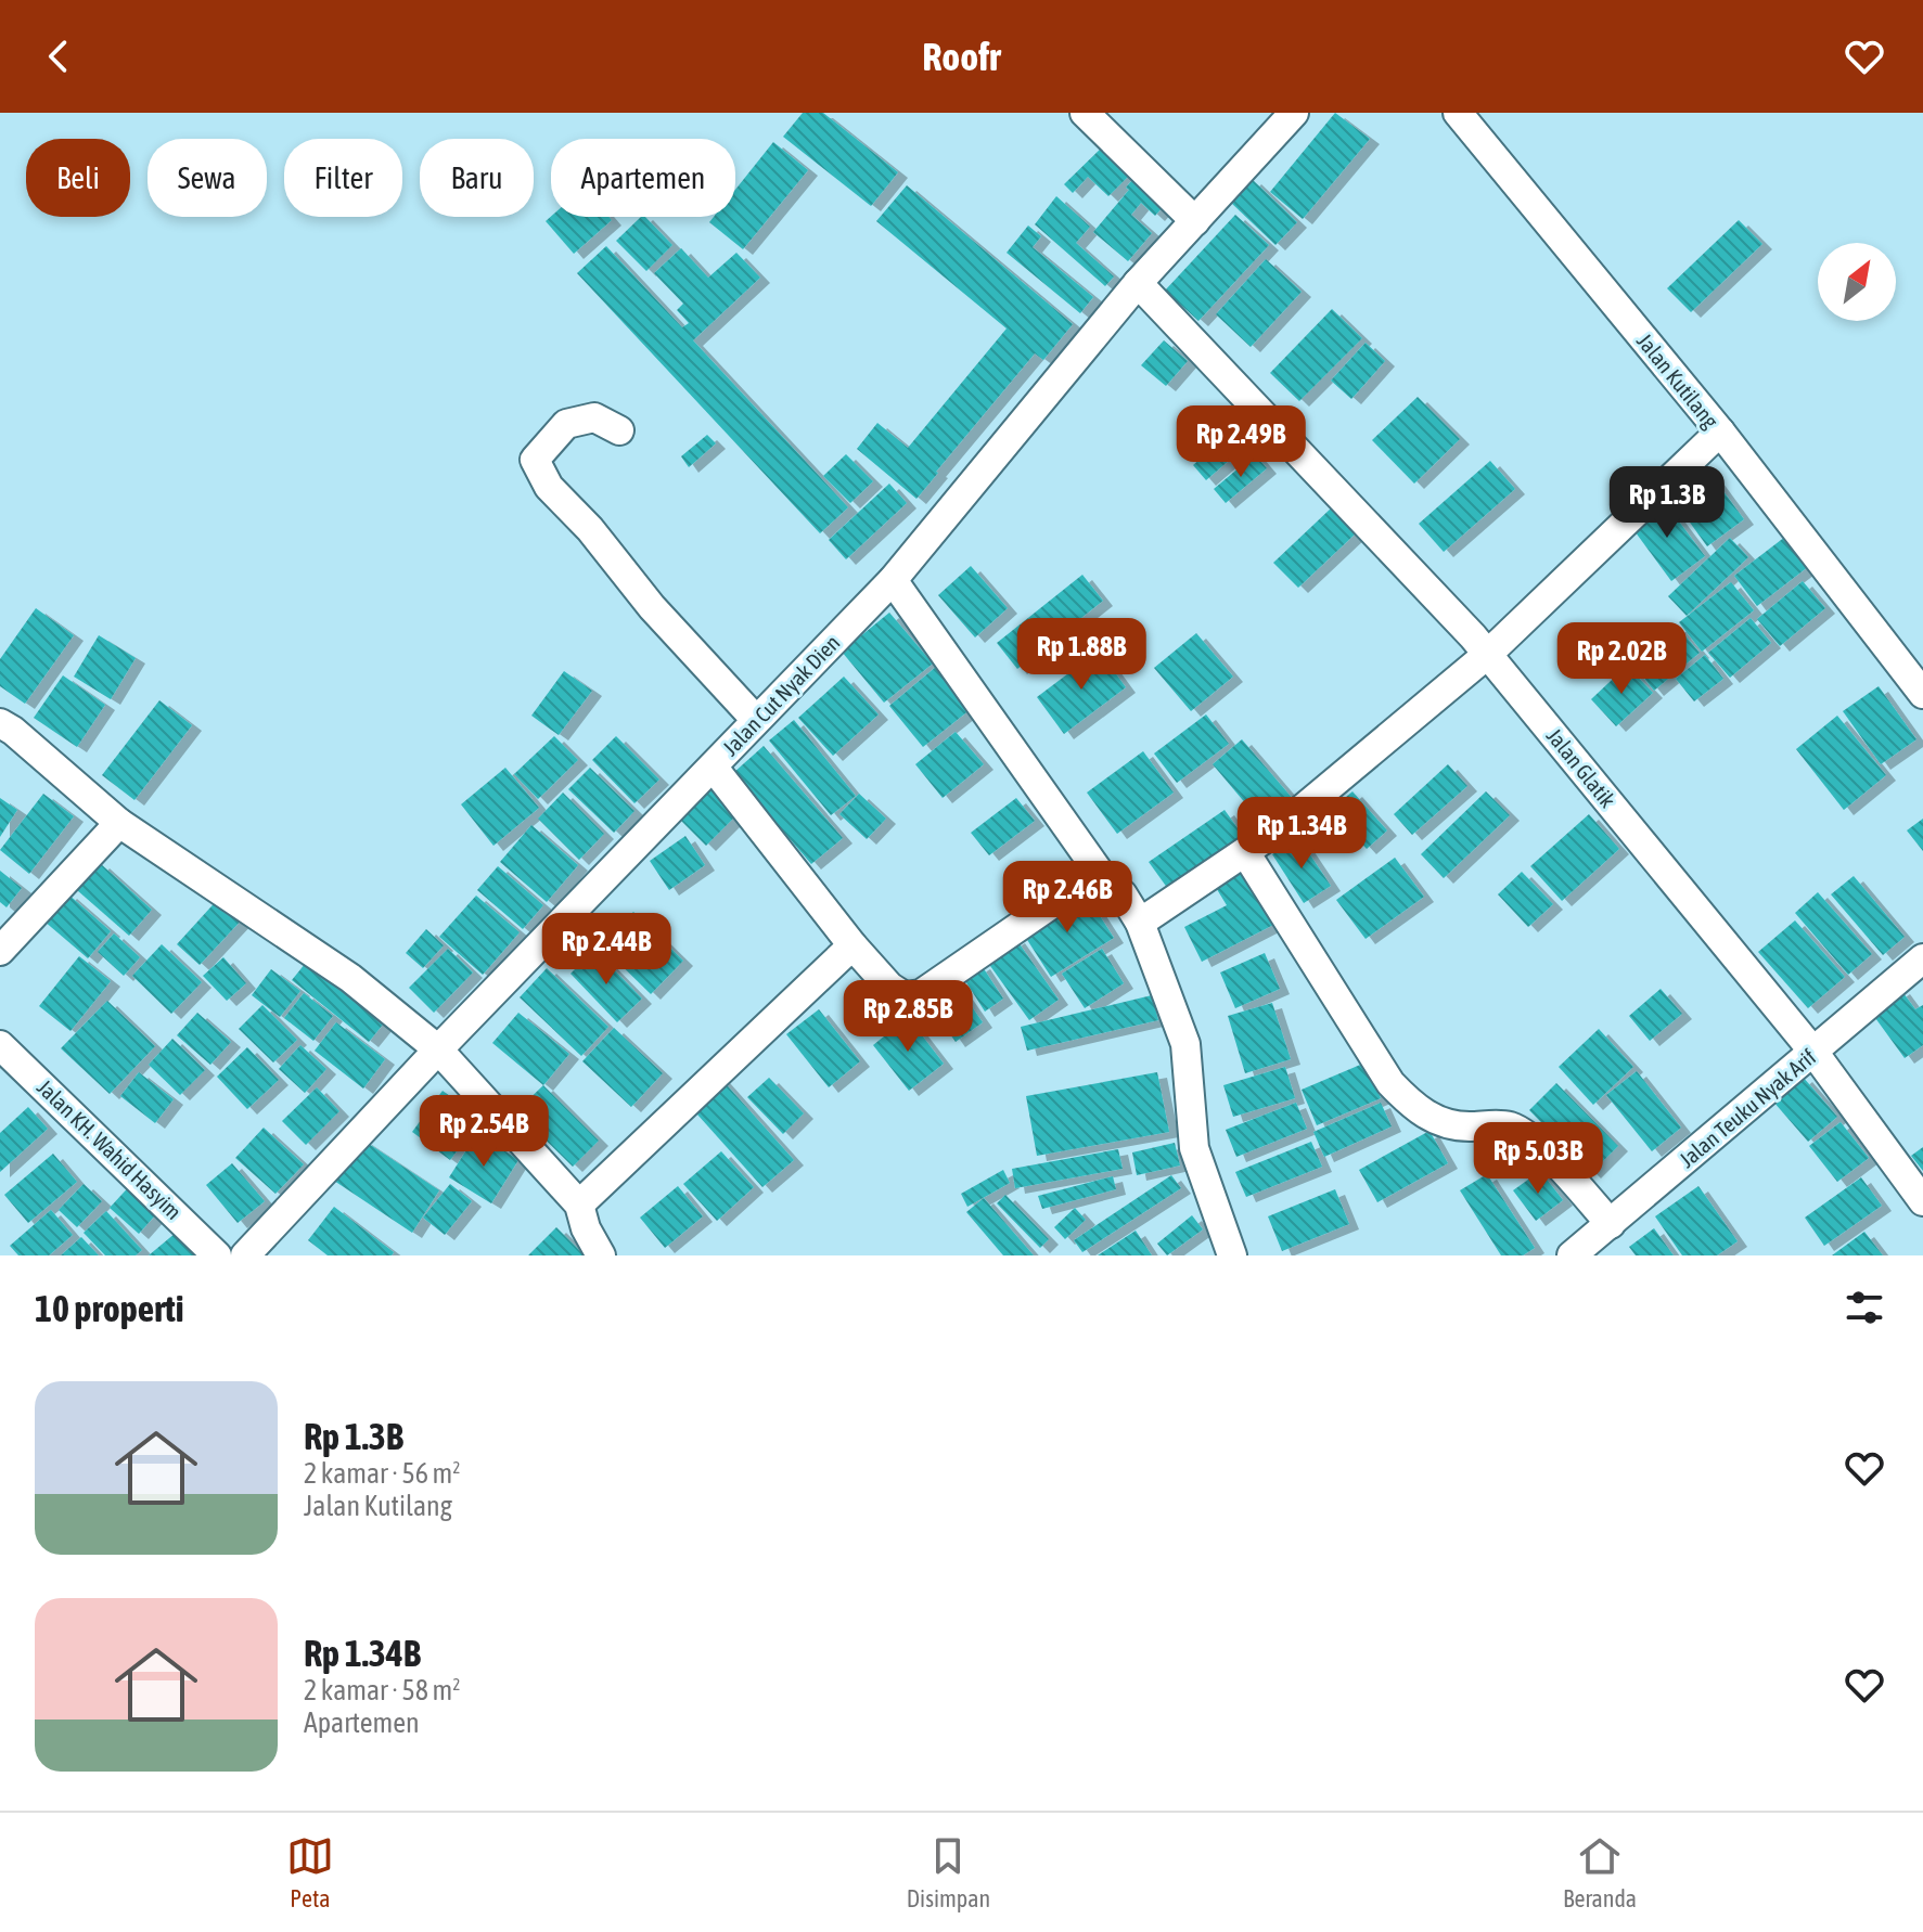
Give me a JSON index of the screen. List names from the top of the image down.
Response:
{
  "streets": {
    "street": [
      "Jalan Kutilang",
      "Jalan Cut Nyak Dien",
      "Jalan Glatik",
      "Jalan Teuku Nyak Arif",
      "Jalan KH. Wahid Hasyim"
    ]
  },
  "crossings": [
    ["Jalan Cut Nyak Dien", "Jalan Glatik"],
    ["Jalan Glatik", "Jalan Teuku Nyak Arif"]
  ],
  "north": "top right",
  "page": {
    "header": "Roofr",
    "chip": [
      "Beli",
      "Sewa",
      "Filter",
      "Baru",
      "Apartemen"
    ],
    "price": [
      "Rp 2.49B",
      "Rp 1.3B",
      "Rp 1.88B",
      "Rp 2.02B",
      "Rp 1.34B",
      "Rp 2.46B",
      "Rp 2.44B",
      "Rp 2.85B",
      "Rp 2.54B",
      "Rp 5.03B"
    ],
    "heading": "10 properti",
    "list": [
      {
        "name": "Rp 1.3B",
        "note": "2 kamar · 56 m² · Jalan Kutilang"
      },
      {
        "name": "Rp 1.34B",
        "note": "2 kamar · 58 m² · Apartemen"
      }
    ],
    "tabs": ["Peta", "Disimpan", "Beranda"]
  }
}
